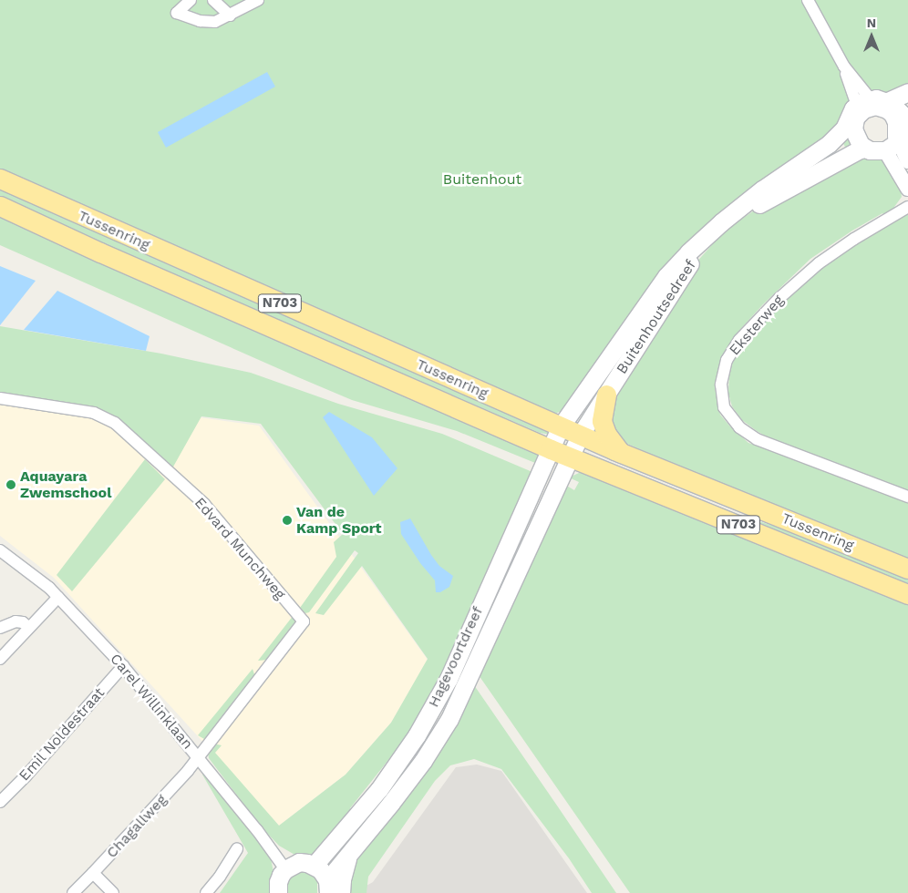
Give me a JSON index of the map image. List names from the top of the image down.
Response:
{
  "streets": {
    "highway": ["Tussenring", "N703"],
    "main road": ["Buitenhoutsedreef", "Hagevoortdreef"],
    "street": [
      "Eksterweg",
      "Edvard Munchweg",
      "Carel Willinklaan",
      "Emil Noldestraat",
      "Chagallweg"
    ]
  },
  "crossings": [
    ["Tussenring", "Buitenhoutsedreef"],
    ["Tussenring", "Hagevoortdreef"],
    ["Buitenhoutsedreef", "Hagevoortdreef"],
    ["Edvard Munchweg", "Carel Willinklaan"],
    ["Edvard Munchweg", "Chagallweg"],
    ["Carel Willinklaan", "Emil Noldestraat"],
    ["Carel Willinklaan", "Chagallweg"]
  ],
  "parks": ["Buitenhout"],
  "places": ["Aquayara Zwemschool", "Van de Kamp Sport"],
  "north": "top"
}
